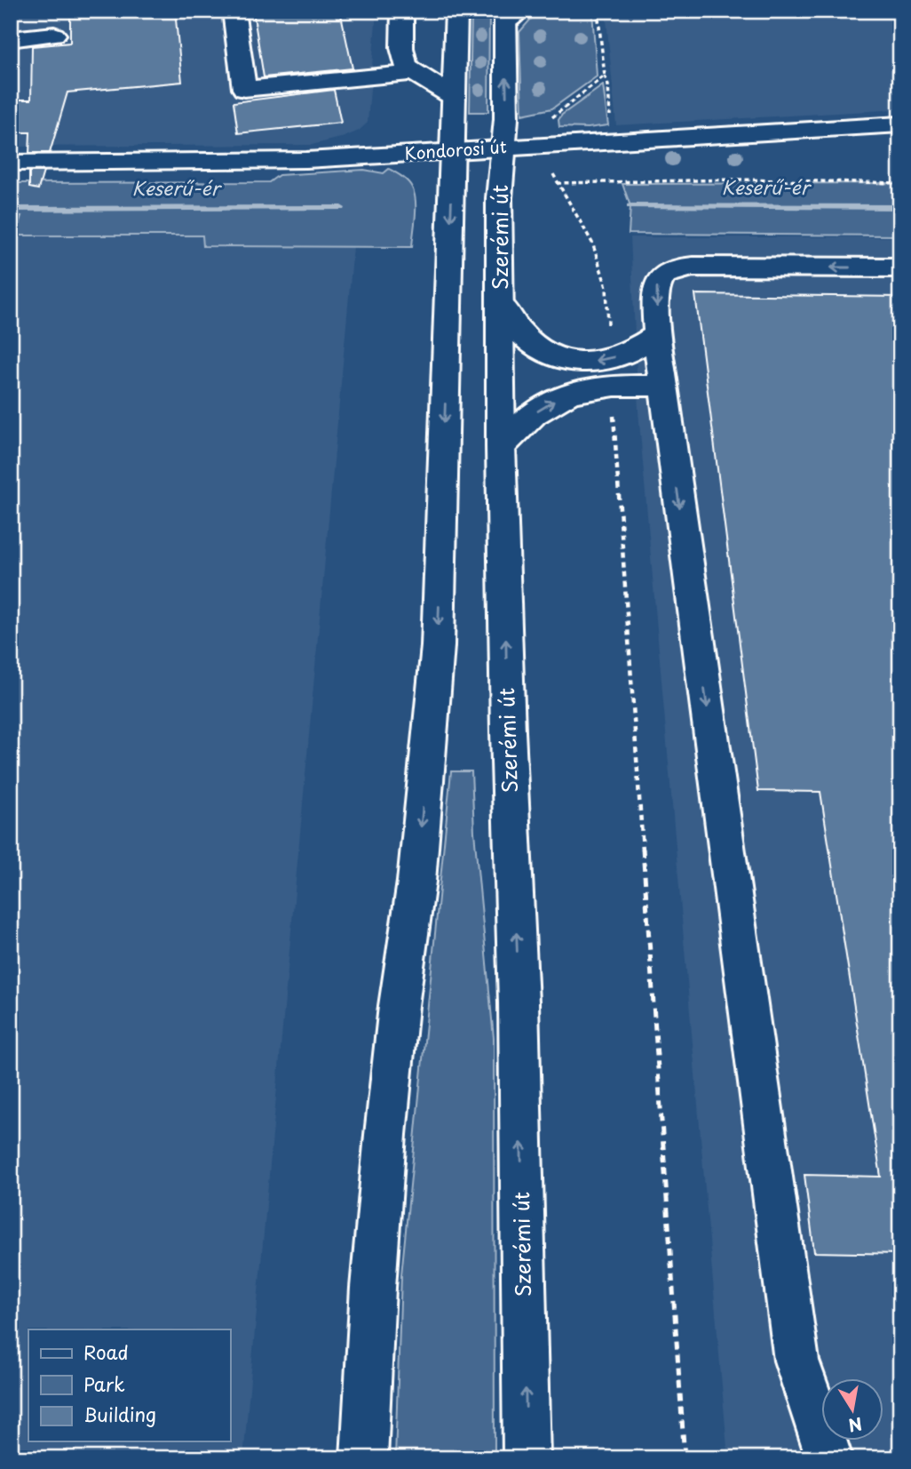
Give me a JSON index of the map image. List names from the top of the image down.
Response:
{
  "streets": {
    "main road": ["Kondorosi út", "Szerémi út"]
  },
  "crossings": [
    ["Kondorosi út", "Szerémi út"]
  ],
  "water": ["Keserű-ér"],
  "legend": ["Road", "Park", "Building"],
  "north": "bottom"
}
